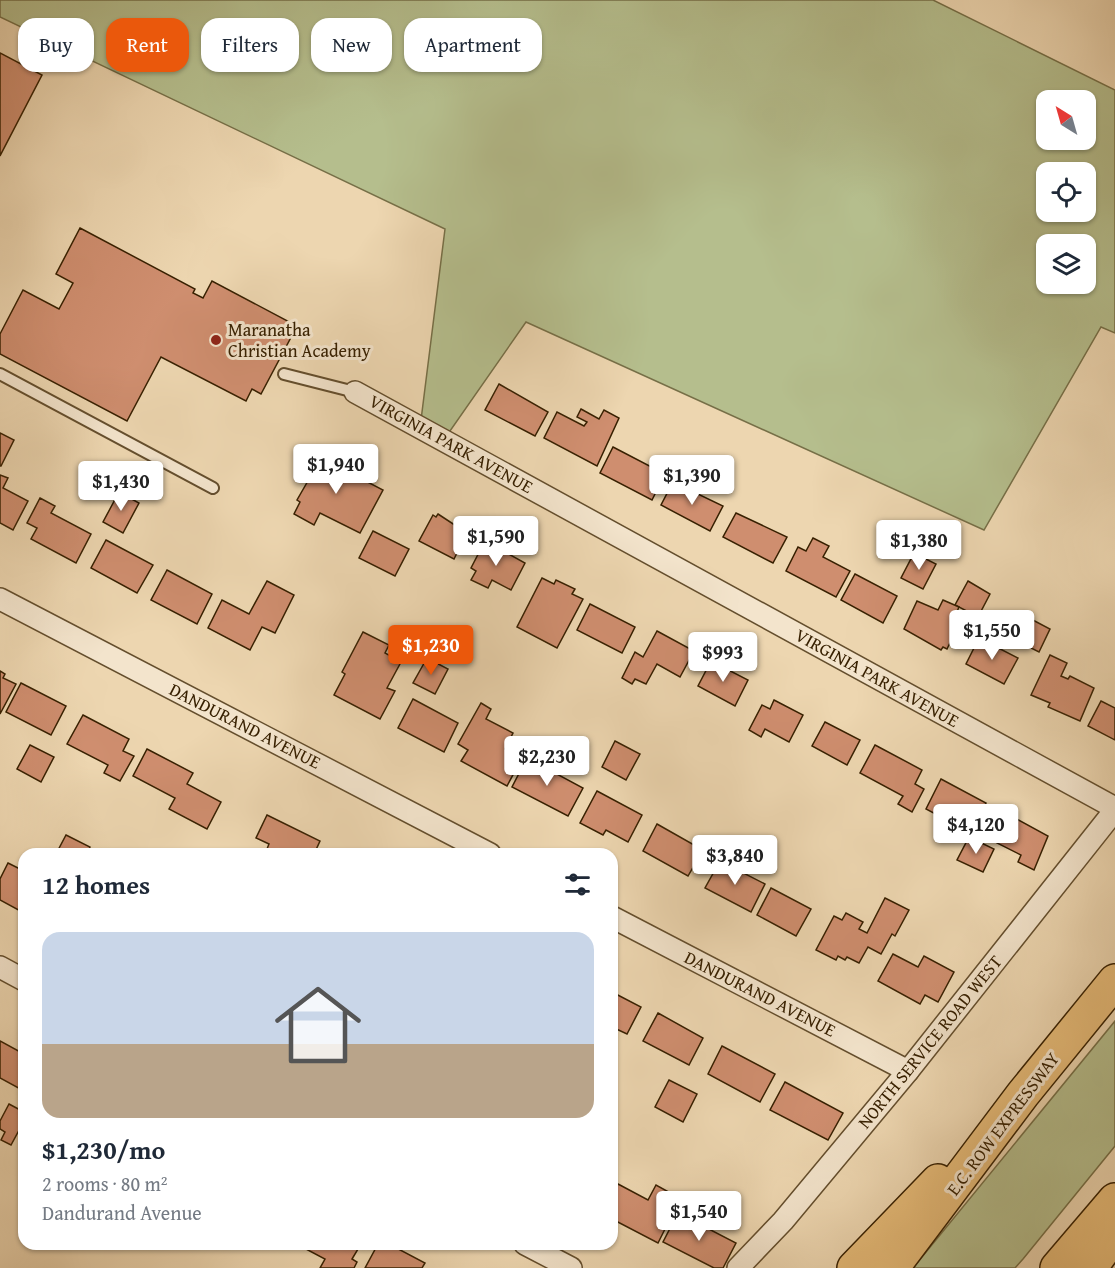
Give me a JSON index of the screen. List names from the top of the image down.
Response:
{
  "streets": {
    "highway": ["E.C. ROW EXPRESSWAY"],
    "street": ["VIRGINIA PARK AVENUE", "DANDURAND AVENUE", "NORTH SERVICE ROAD WEST"]
  },
  "crossings": [
    ["VIRGINIA PARK AVENUE", "NORTH SERVICE ROAD WEST"],
    ["DANDURAND AVENUE", "NORTH SERVICE ROAD WEST"]
  ],
  "places": ["Maranatha Christian Academy"],
  "north": "top left",
  "page": {
    "chip": [
      "Buy",
      "Rent",
      "Filters",
      "New",
      "Apartment"
    ],
    "price": [
      "$1,940",
      "$1,390",
      "$1,430",
      "$1,590",
      "$1,380",
      "$1,550",
      "$1,230",
      "$993",
      "$2,230",
      "$4,120",
      "$3,840",
      "$1,540"
    ],
    "heading": "12 homes",
    "list": [
      {
        "name": "$1,230/mo",
        "note": "2 rooms · 80 m² · Dandurand Avenue"
      }
    ]
  }
}
